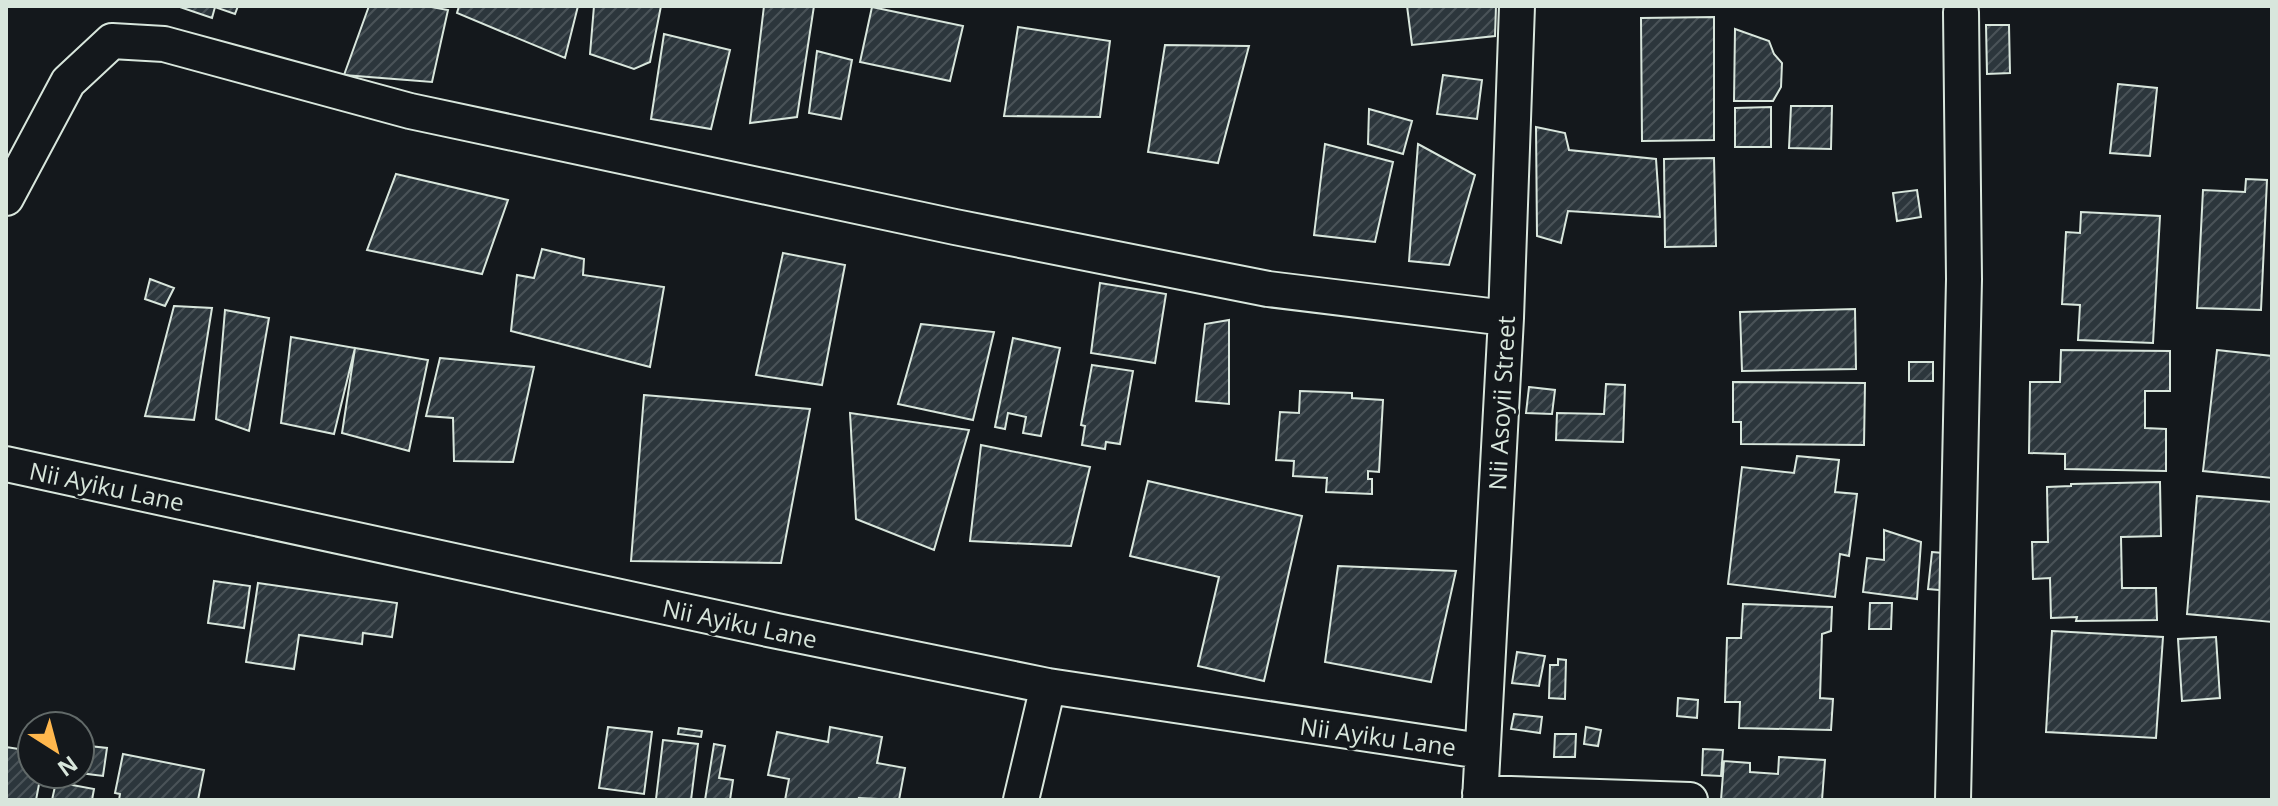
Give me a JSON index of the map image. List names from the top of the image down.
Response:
{
  "streets": {
    "street": ["Nii Asoyii Street", "Nii Ayiku Lane"]
  },
  "crossings": [
    ["Nii Asoyii Street", "Nii Ayiku Lane"]
  ],
  "north": "bottom right"
}
